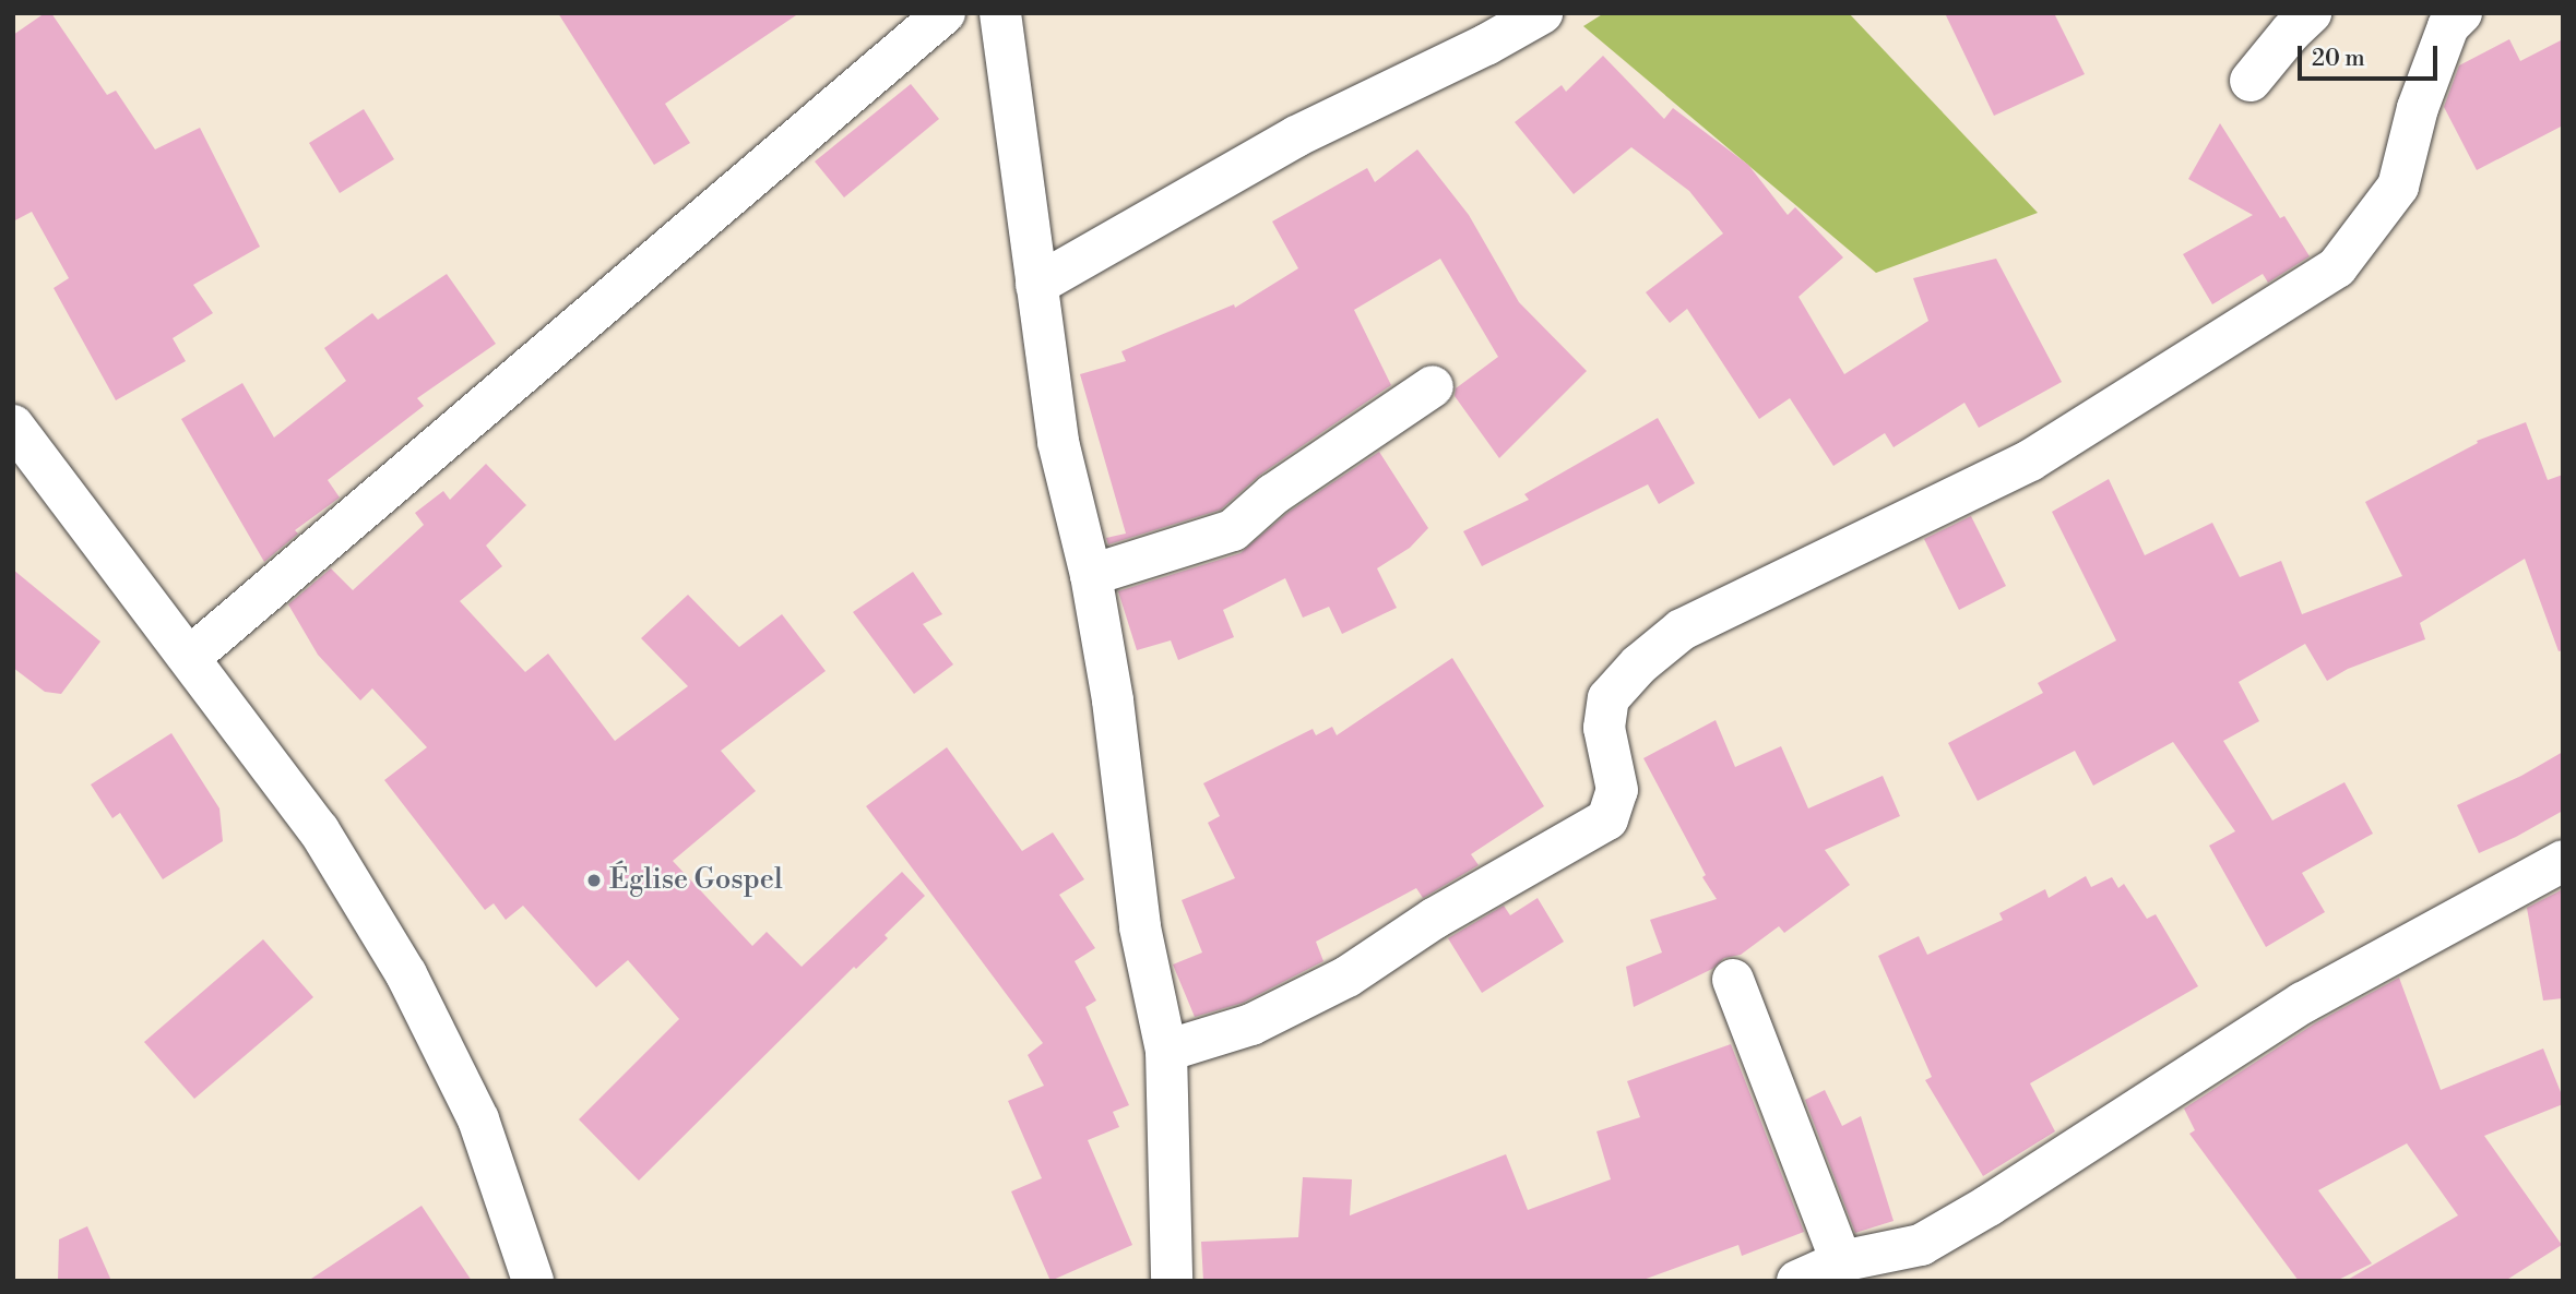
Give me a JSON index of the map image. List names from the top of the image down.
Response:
{
  "places": ["Église Gospel"],
  "scale_bar": "20 m"
}
